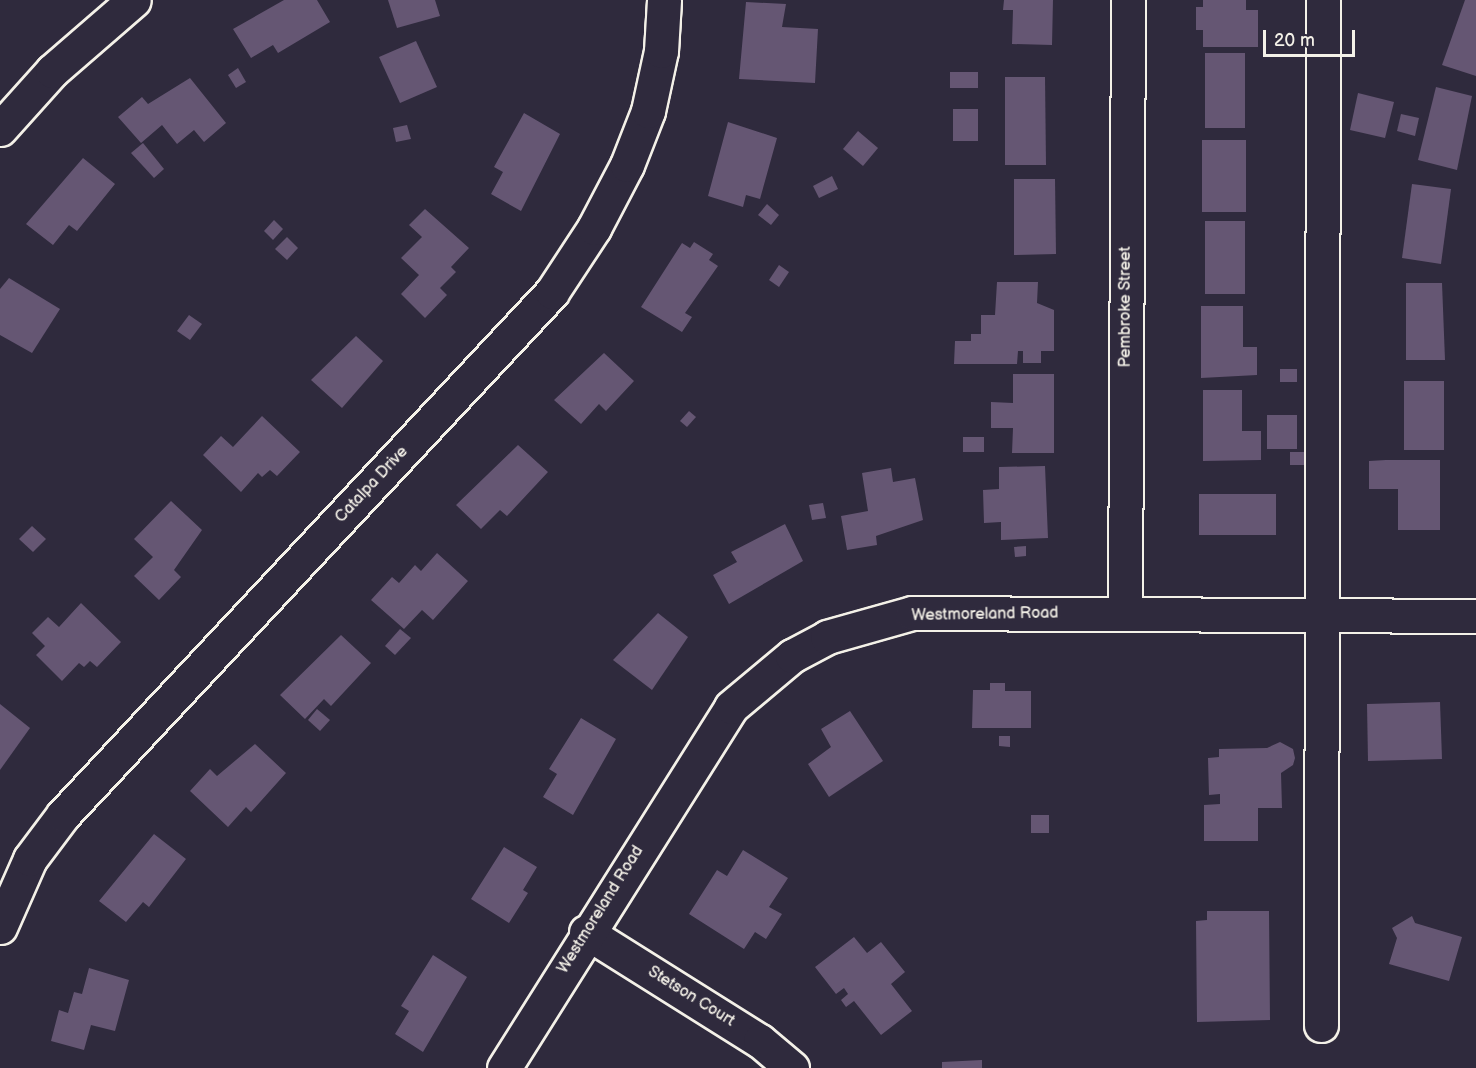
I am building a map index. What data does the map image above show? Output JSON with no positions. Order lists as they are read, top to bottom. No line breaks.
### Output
{"streets":{"street":["Pembroke Street","Catalpa Drive","Westmoreland Road","Stetson Court"]},"crossings":[["Pembroke Street","Westmoreland Road"],["Westmoreland Road","Stetson Court"]],"scale_bar":"20 m"}
